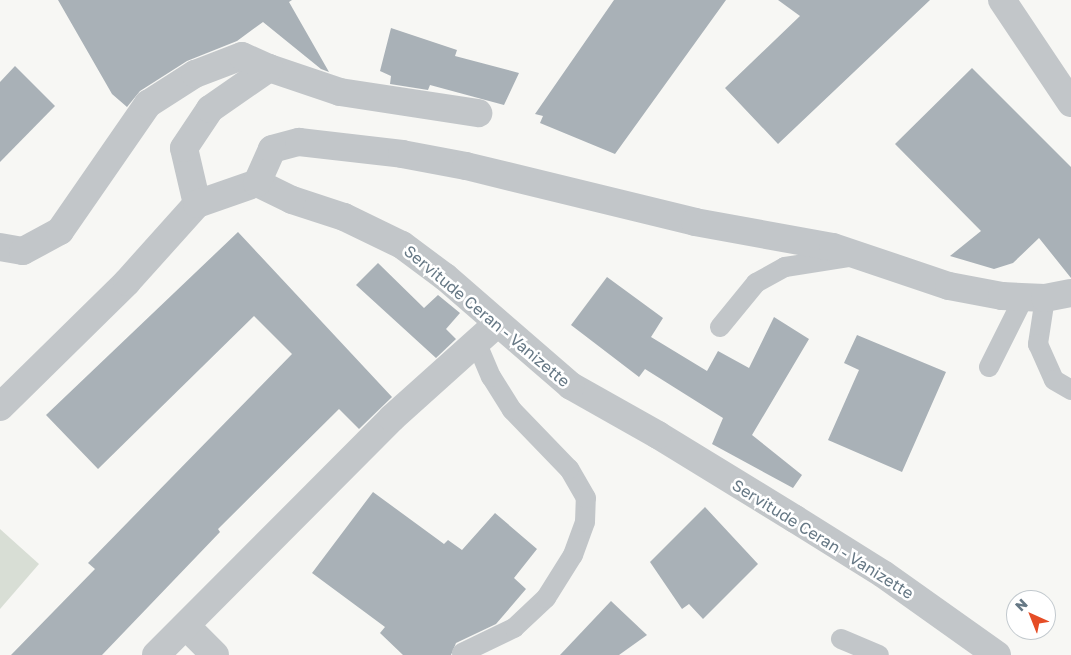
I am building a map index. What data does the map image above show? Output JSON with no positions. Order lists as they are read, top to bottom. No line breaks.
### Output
{"streets":{"street":["Servitude Ceran - Vanizette"]},"north":"top left"}
